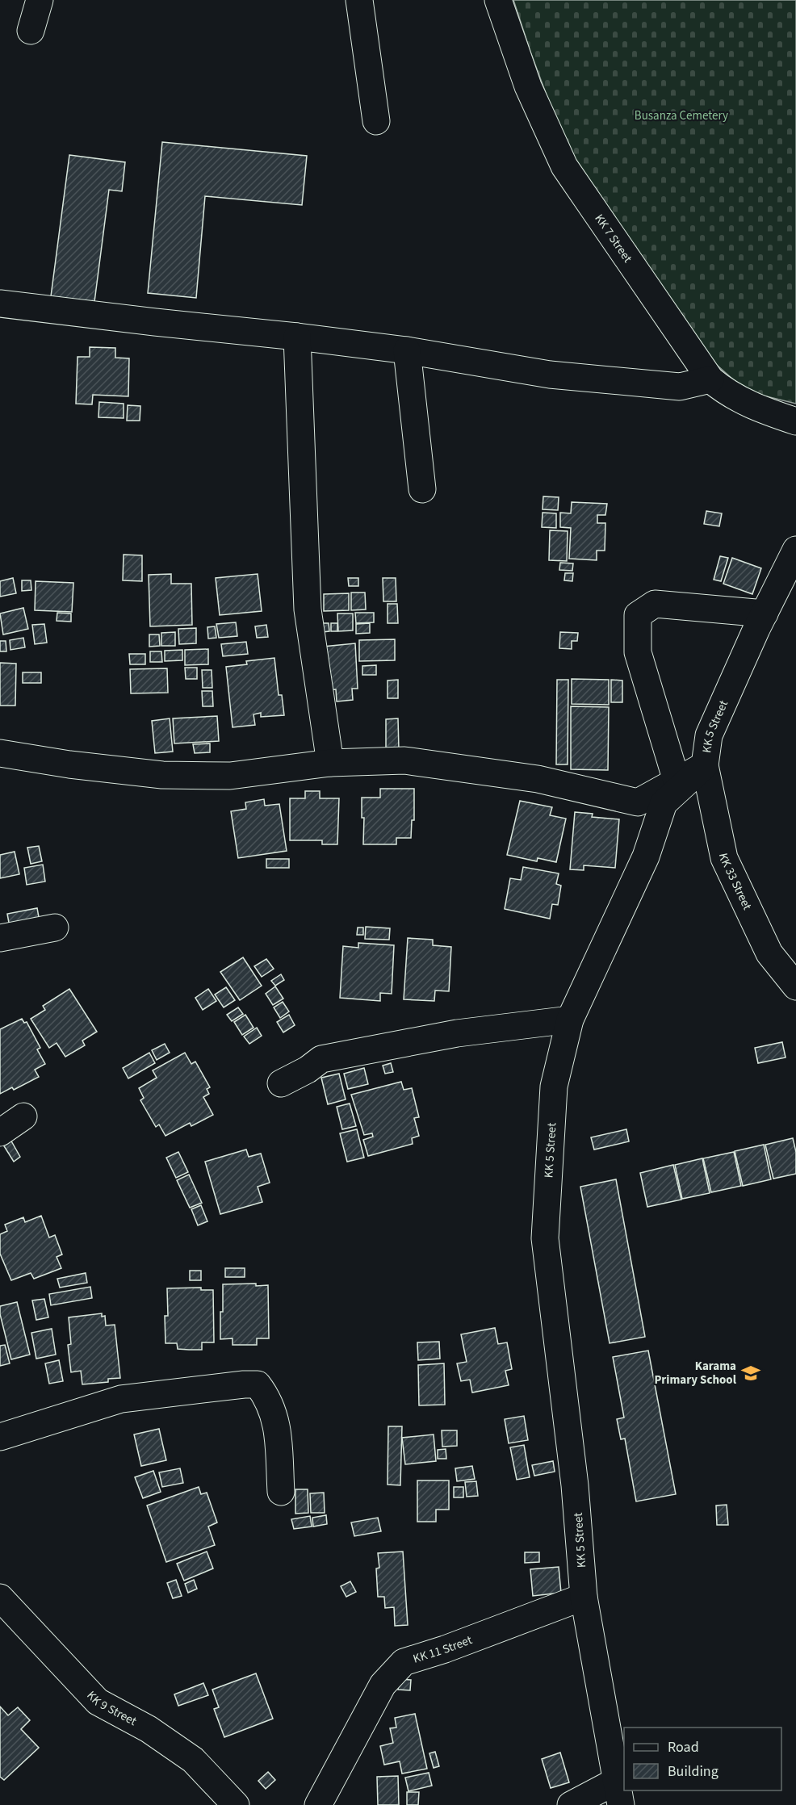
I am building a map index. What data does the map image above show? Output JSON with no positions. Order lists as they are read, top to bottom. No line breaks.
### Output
{"streets":{"street":["KK 7 Street","KK 5 Street","KK 33 Street","KK 11 Street","KK 9 Street"]},"crossings":[["KK 5 Street","KK 33 Street"],["KK 5 Street","KK 11 Street"]],"parks":["Busanza Cemetery"],"places":{"school or university":["Karama Primary School"]},"legend":["Road","Building"]}
